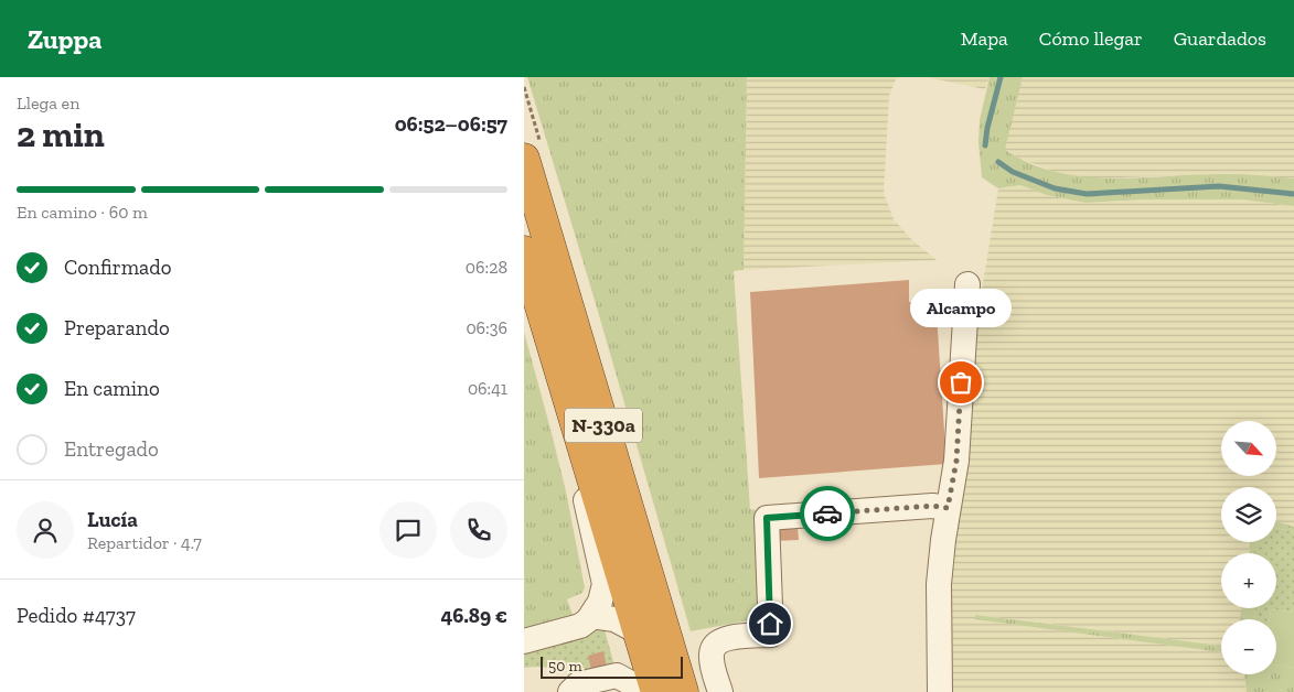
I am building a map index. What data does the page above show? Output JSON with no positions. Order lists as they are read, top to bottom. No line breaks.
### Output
{"streets":{"highway":["N-330a"]},"places":["Alcampo"],"scale_bar":"50 m","north":"bottom right","page":{"header":"Zuppa","nav":["Mapa","Cómo llegar","Guardados"],"heading":["2 min","Llega en","06:52–06:57"],"panel":["Lucía","Repartidor · 4.7","Pedido #4737","46.89 €"],"bar":"En camino · 60 m","list":[["Confirmado","06:28"],["Preparando","06:36"],["En camino","06:41"],"Entregado"],"bubble":"Alcampo","map_buttons":["+","−"],"scale":"50 m"}}
